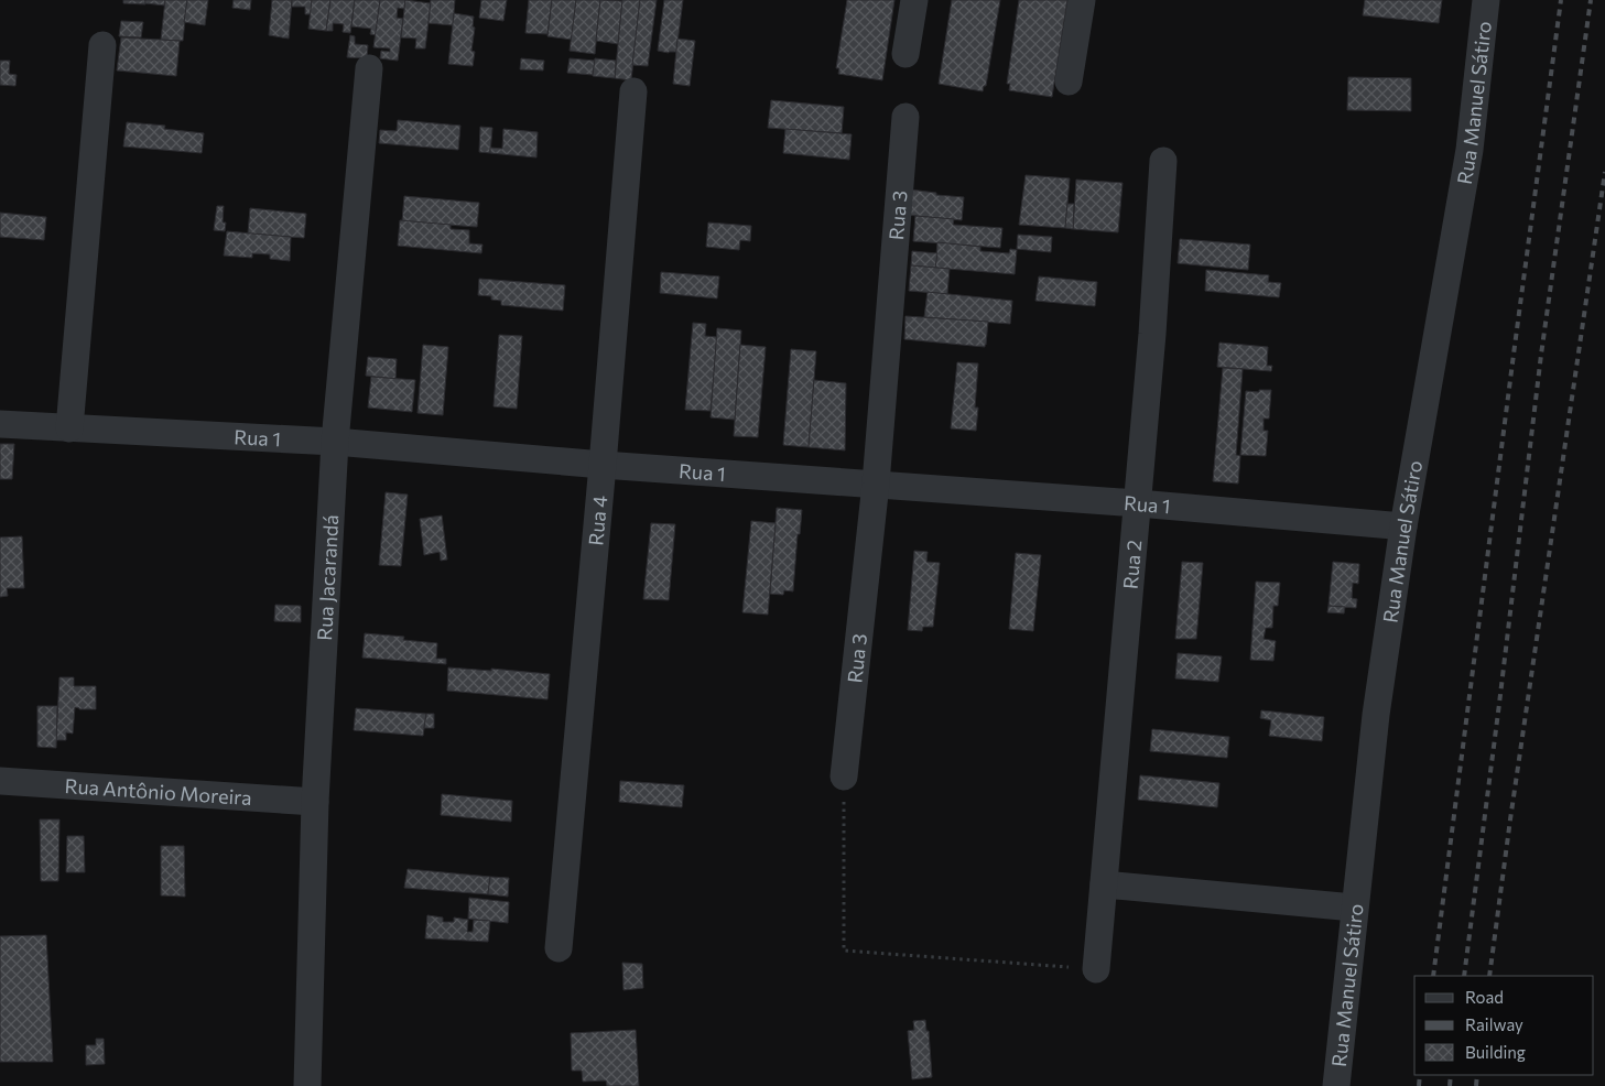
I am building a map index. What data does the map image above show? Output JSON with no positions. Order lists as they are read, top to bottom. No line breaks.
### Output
{"streets":{"street":["Rua Manuel Sátiro","Rua 3","Rua 1","Rua 4","Rua 2","Rua Jacarandá","Rua Antônio Moreira"]},"crossings":[["Rua Manuel Sátiro","Rua 1"],["Rua 3","Rua 1"],["Rua 1","Rua 4"],["Rua 1","Rua 2"],["Rua 1","Rua Jacarandá"],["Rua Jacarandá","Rua Antônio Moreira"]],"legend":["Road","Railway","Building"]}
